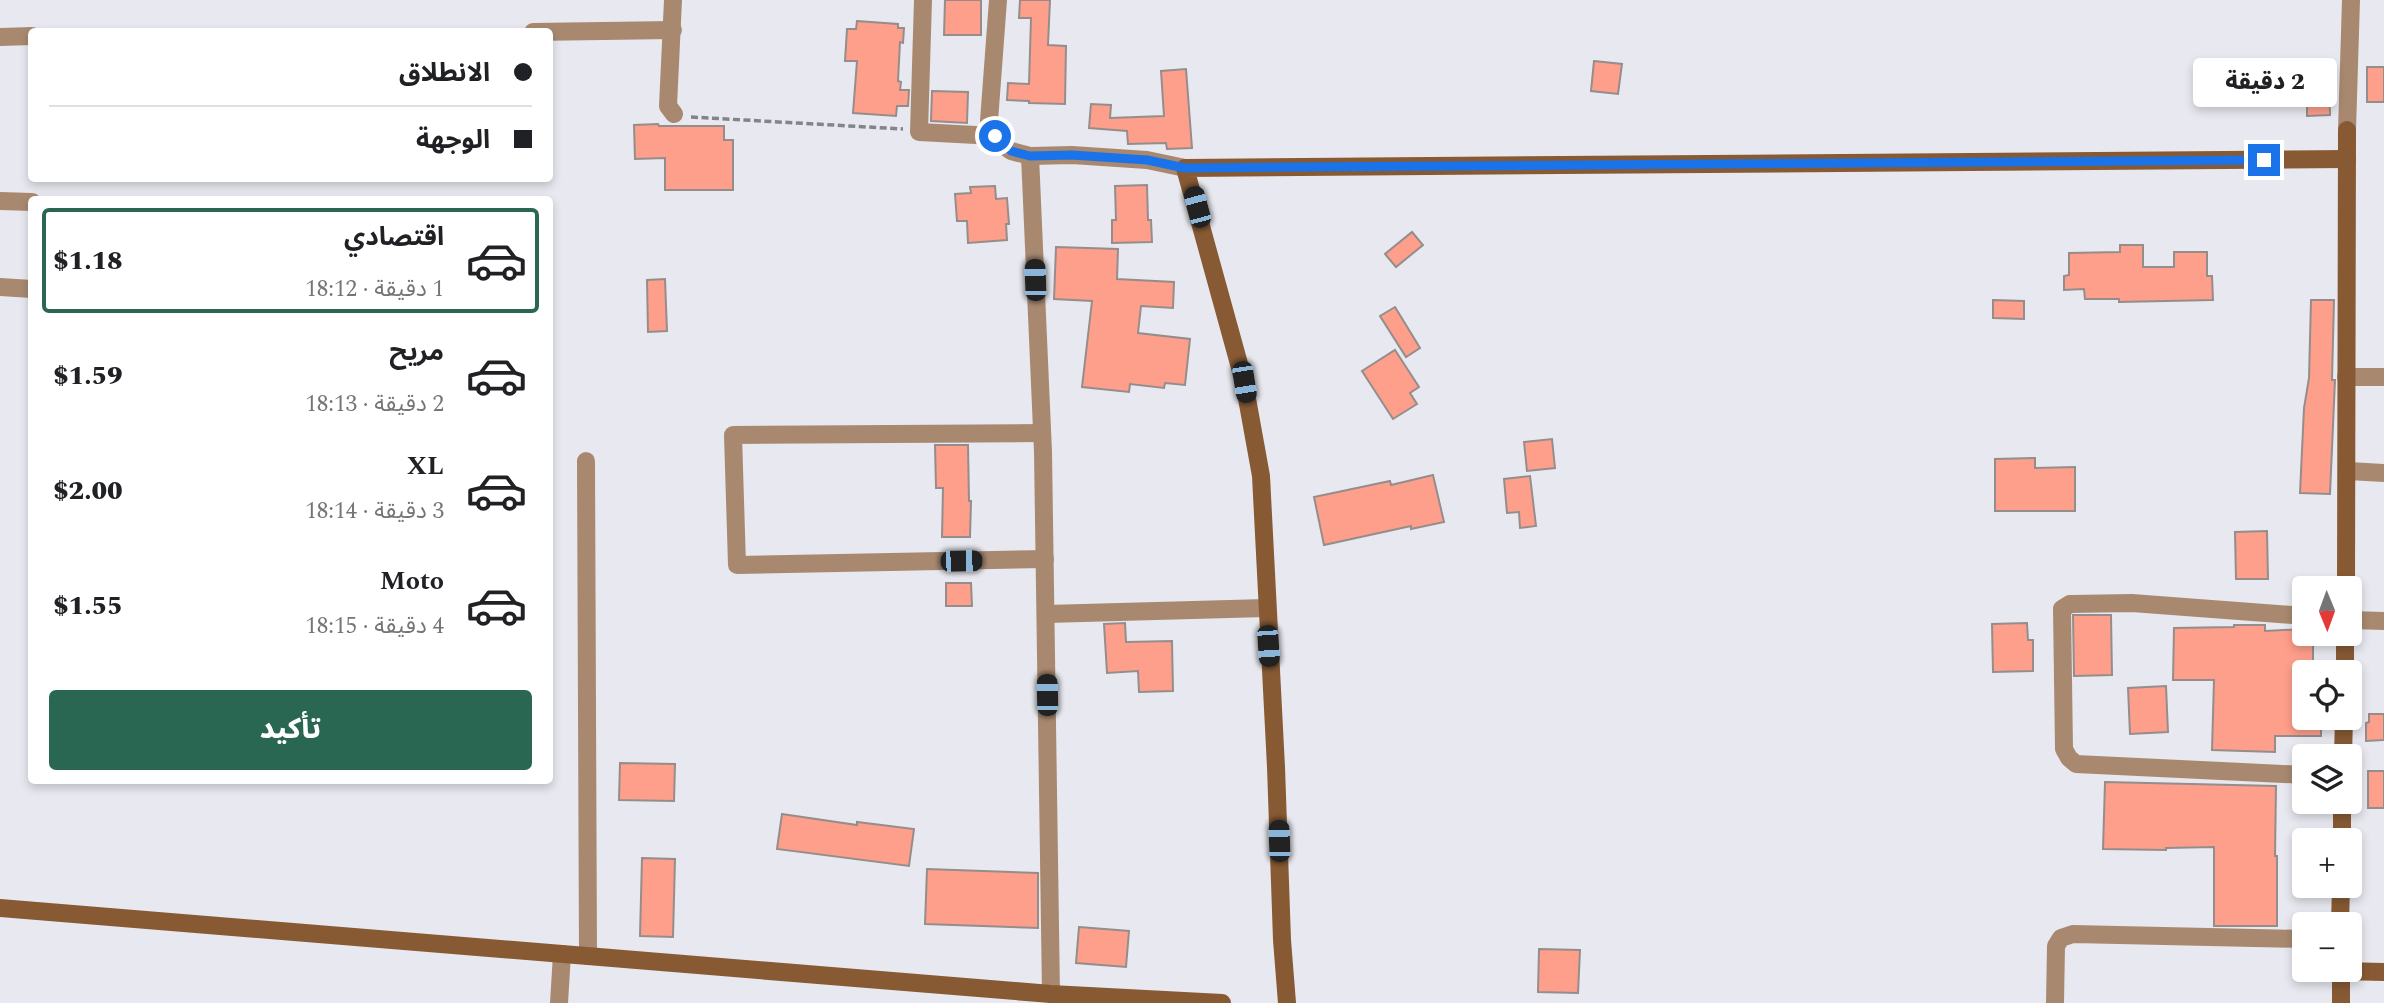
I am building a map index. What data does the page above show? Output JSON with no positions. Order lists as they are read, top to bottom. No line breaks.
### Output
{"north":"bottom","page":{"banner":["الانطلاق","الوجهة"],"bubble":"2 دقيقة","list":[{"name":"اقتصادي","note":"1 دقيقة · 18:12","value":"$1.18"},{"name":"مريح","note":"2 دقيقة · 18:13","value":"$1.59"},{"name":"XL","note":"3 دقيقة · 18:14","value":"$2.00"},{"name":"Moto","note":"4 دقيقة · 18:15","value":"$1.55"}],"map_buttons":["+","−"],"buttons":"تأكيد"}}
